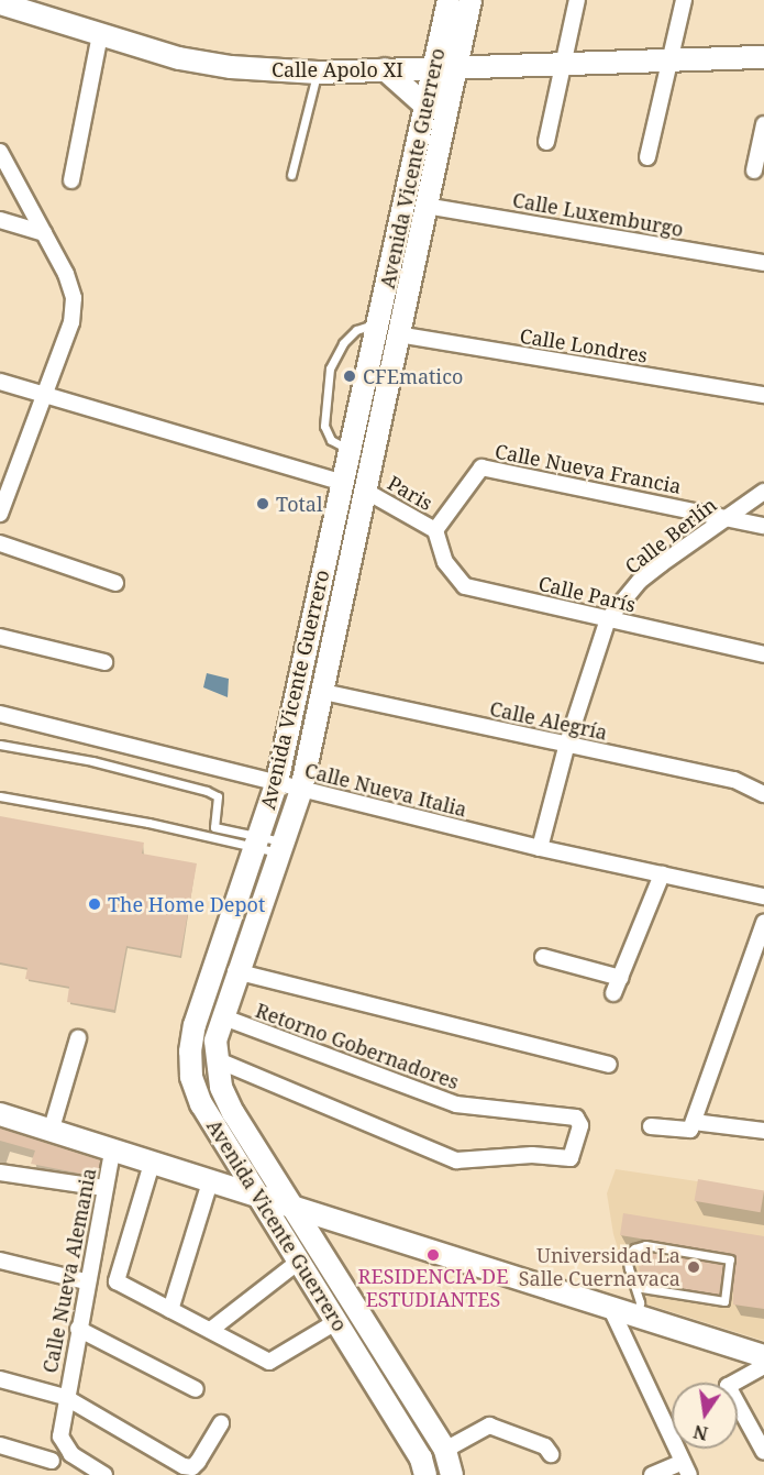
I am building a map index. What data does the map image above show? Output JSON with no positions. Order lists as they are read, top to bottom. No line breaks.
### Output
{"streets":{"main road":["Calle Apolo XI","Avenida Vicente Guerrero"],"street":["Calle Luxemburgo","Calle Londres","Calle Nueva Francia","Paris","Calle Berlín","Calle París","Calle Alegría","Calle Nueva Italia","Retorno Gobernadores","Calle Nueva Alemania"]},"crossings":[["Calle Apolo XI","Avenida Vicente Guerrero"],["Avenida Vicente Guerrero","Calle Luxemburgo"],["Avenida Vicente Guerrero","Calle Londres"],["Avenida Vicente Guerrero","Paris"],["Avenida Vicente Guerrero","Calle Alegría"],["Avenida Vicente Guerrero","Calle Nueva Italia"],["Avenida Vicente Guerrero","Retorno Gobernadores"],["Calle Nueva Francia","Paris"],["Calle Nueva Francia","Calle Berlín"],["Calle Nueva Francia","Calle París"],["Paris","Calle París"],["Calle Berlín","Calle París"],["Calle Berlín","Calle Alegría"],["Calle Berlín","Calle Nueva Italia"]],"places":["CFEmatico","Total","The Home Depot","RESIDENCIA DE ESTUDIANTES","Universidad La Salle Cuernavaca"],"north":"bottom"}
